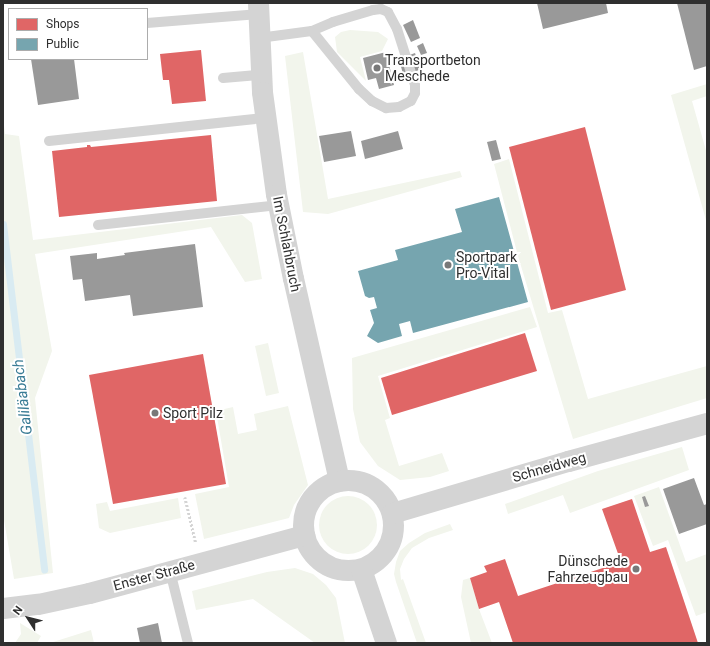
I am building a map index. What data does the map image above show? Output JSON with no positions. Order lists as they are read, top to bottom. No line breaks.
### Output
{"streets":{"street":["Im Schlahbruch","Schneidweg","Enster Straße"]},"crossings":[["Im Schlahbruch","Schneidweg"],["Im Schlahbruch","Enster Straße"],["Schneidweg","Enster Straße"]],"water":["Galiläabach"],"places":["Transportbeton Meschede","Sportpark Pro-Vital","Sport Pilz","Dünschede Fahrzeugbau"],"legend":["Shops","Public"],"north":"top left"}
